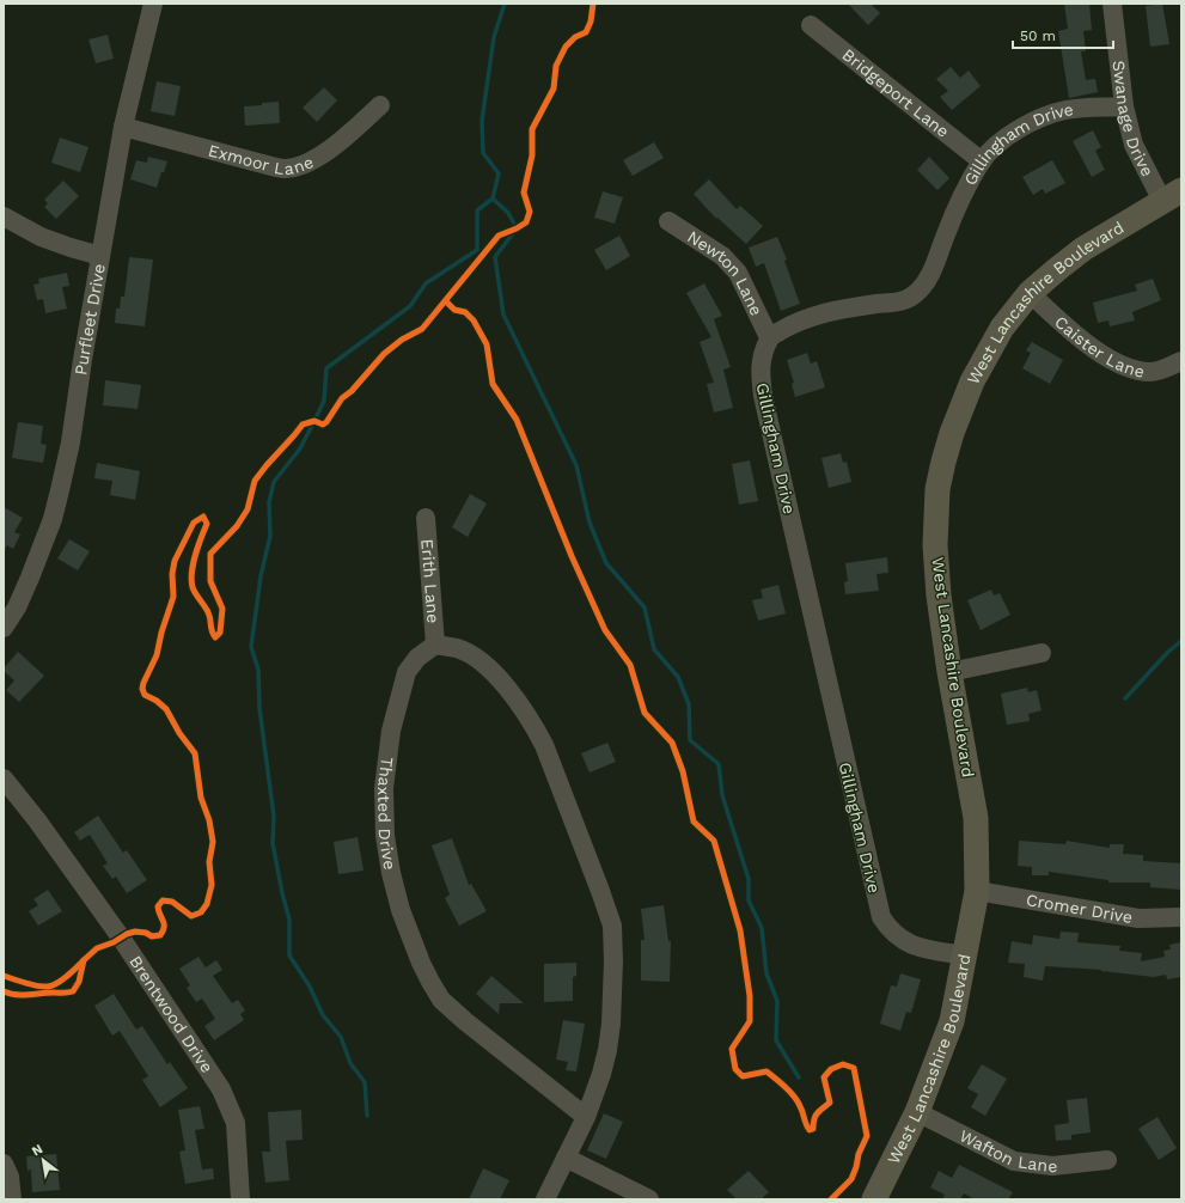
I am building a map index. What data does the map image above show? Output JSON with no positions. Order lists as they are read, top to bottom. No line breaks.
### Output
{"streets":{"main road":["West Lancashire Boulevard"],"street":["Bridgeport Lane","Swanage Drive","Gillingham Drive","Exmoor Lane","Newton Lane","Purfleet Drive","Caister Lane","Erith Lane","Thaxted Drive","Cromer Drive","Brentwood Drive","Wafton Lane"]},"crossings":[["Bridgeport Lane","Gillingham Drive"],["Swanage Drive","Gillingham Drive"],["Swanage Drive","West Lancashire Boulevard"],["Gillingham Drive","Newton Lane"],["Gillingham Drive","West Lancashire Boulevard"],["Exmoor Lane","Purfleet Drive"],["West Lancashire Boulevard","Caister Lane"],["West Lancashire Boulevard","Cromer Drive"],["West Lancashire Boulevard","Wafton Lane"],["Erith Lane","Thaxted Drive"]],"scale_bar":"50 m","north":"top left"}
